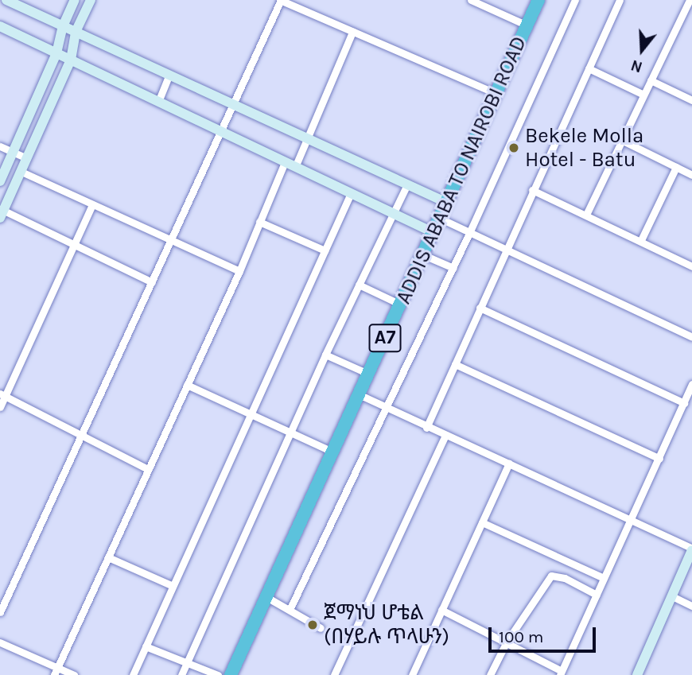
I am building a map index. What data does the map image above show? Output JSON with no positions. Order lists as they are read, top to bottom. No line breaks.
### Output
{"streets":{"highway":["ADDIS ABABA TO NAIROBI ROAD","A7"]},"places":["Bekele Molla Hotel - Batu","ጀማነህ ሆቴል (በሃይሉ ጥላሁን)"],"scale_bar":"100 m","north":"bottom"}
